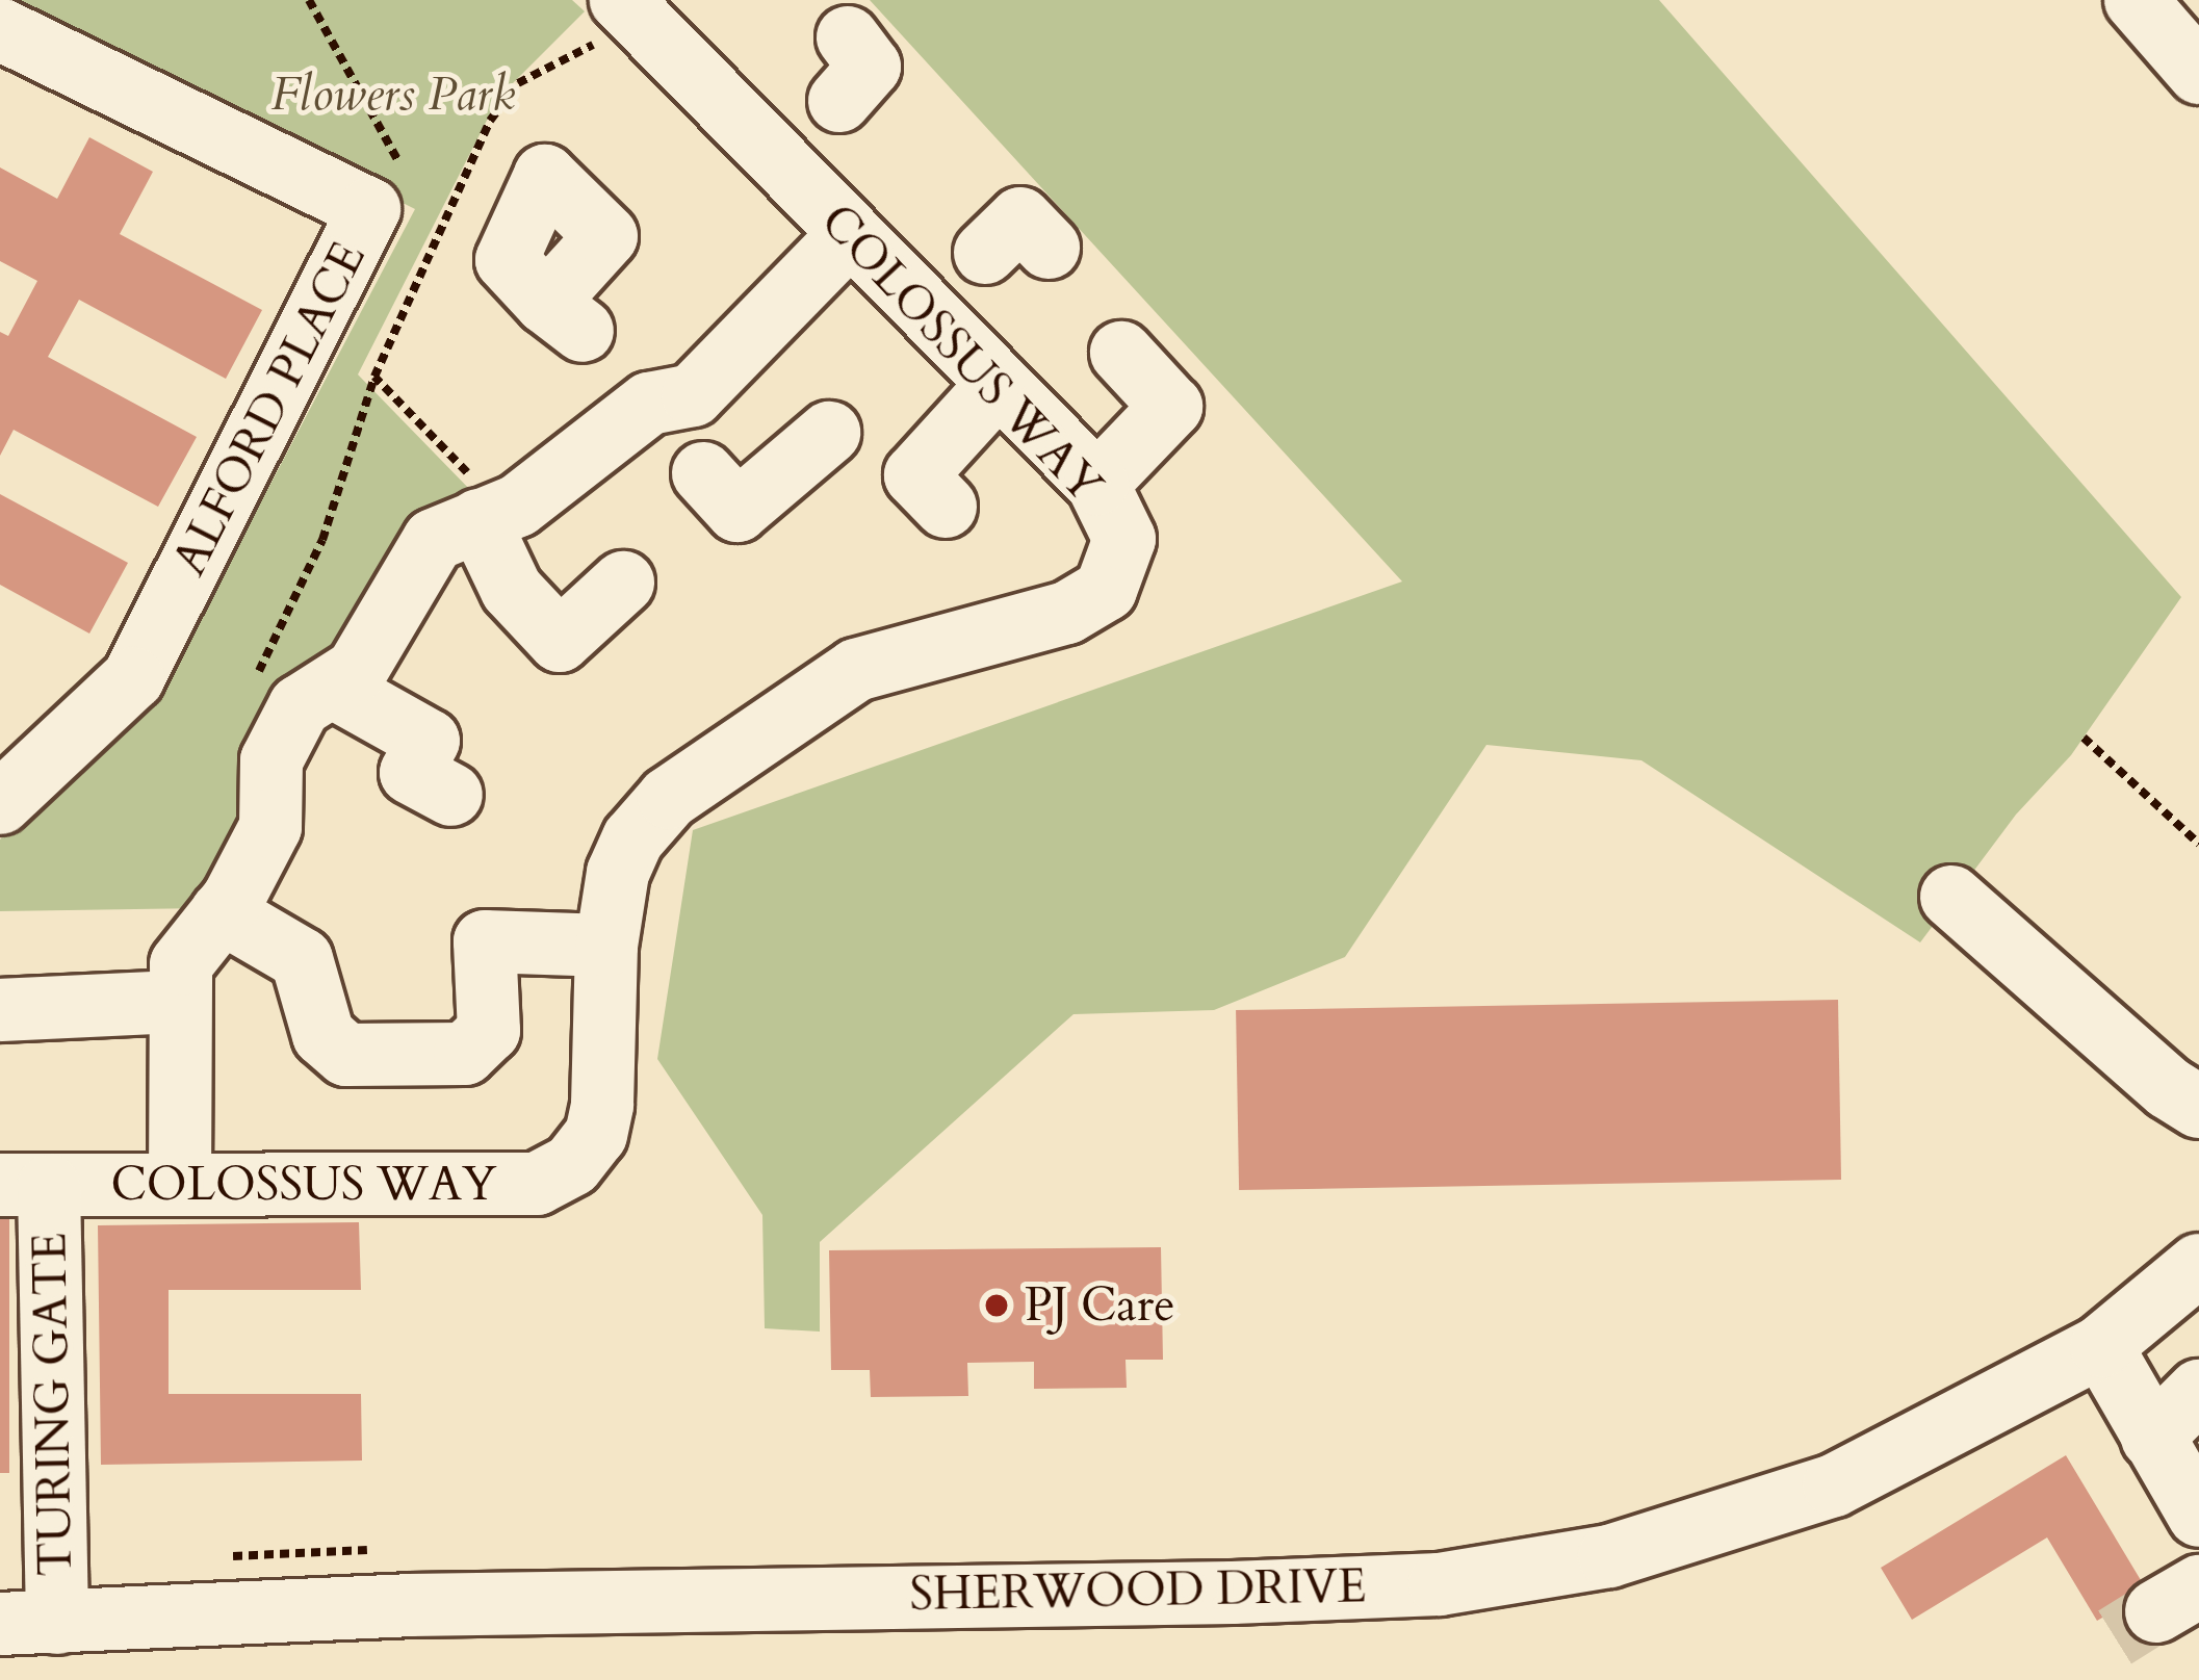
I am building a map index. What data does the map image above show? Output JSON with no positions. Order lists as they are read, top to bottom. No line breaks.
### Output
{"streets":{"street":["COLOSSUS WAY","ALFORD PLACE","TURING GATE","SHERWOOD DRIVE"]},"crossings":[["COLOSSUS WAY","TURING GATE"],["TURING GATE","SHERWOOD DRIVE"]],"parks":["Flowers Park"],"places":["PJ Care"]}
